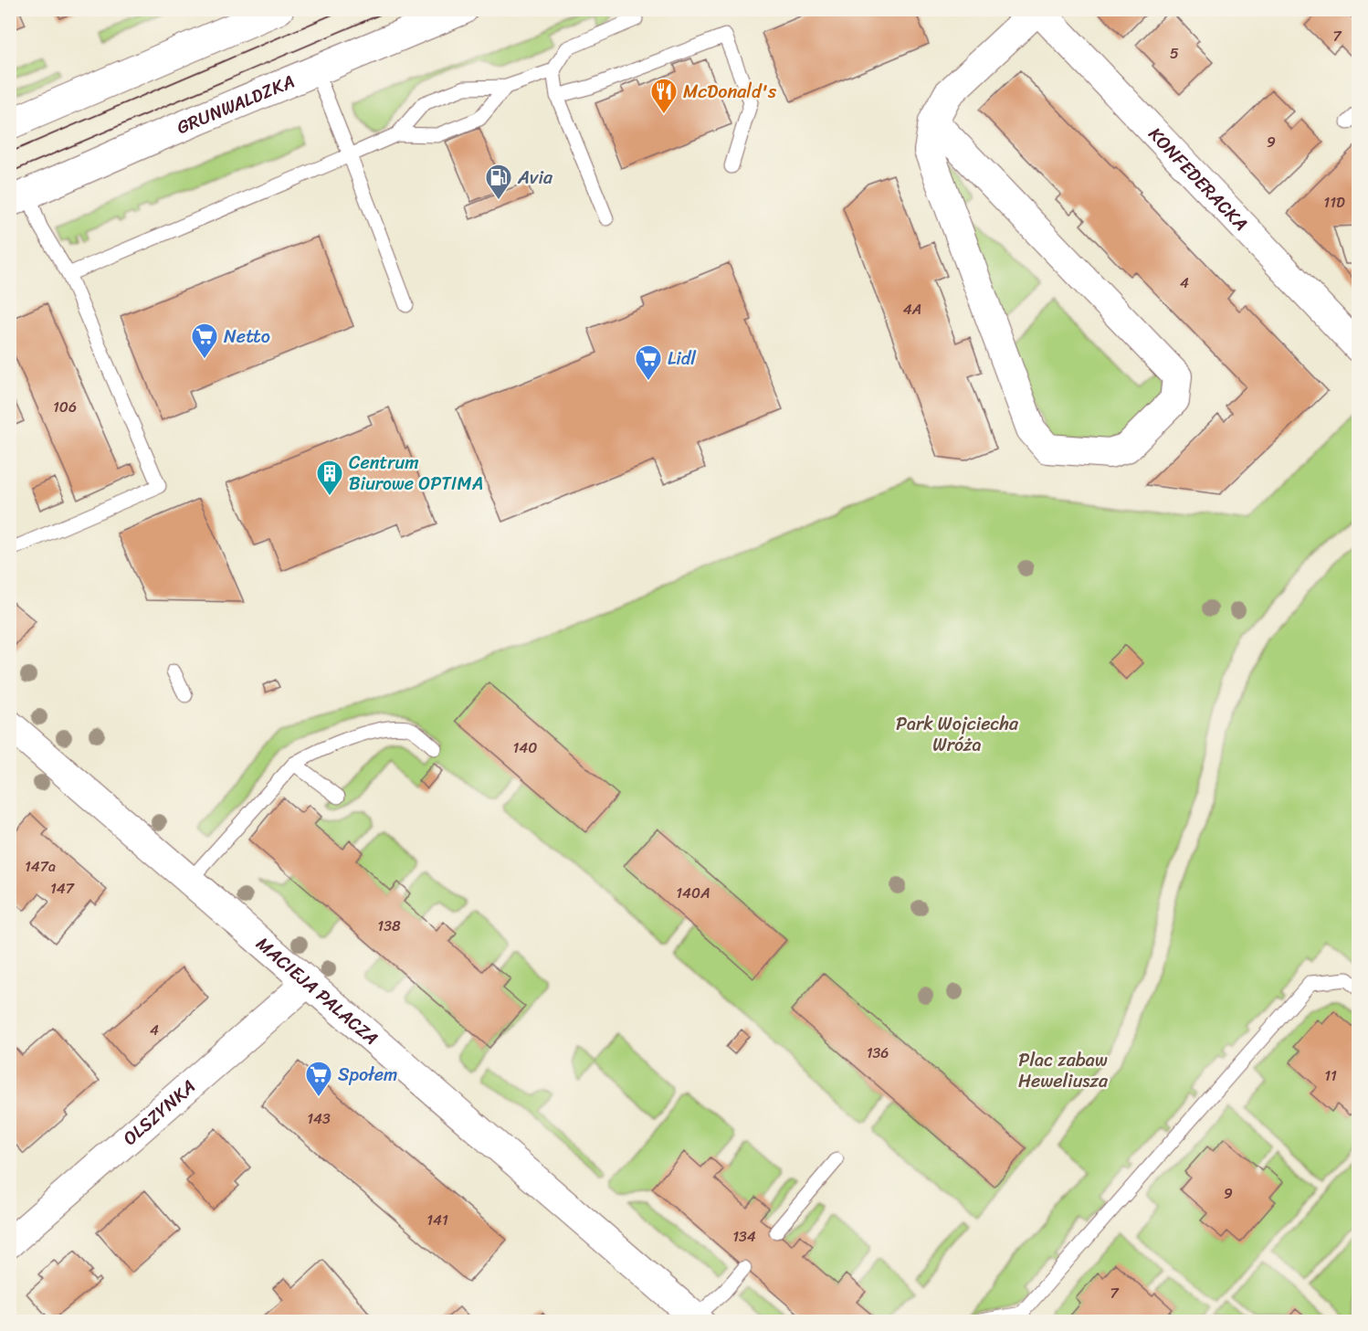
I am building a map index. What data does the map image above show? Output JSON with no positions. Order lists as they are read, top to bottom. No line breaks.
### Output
{"streets":{"street":["GRUNWALDZKA","KONFEDERACKA","MACIEJA PALACZA","OLSZYNKA"]},"crossings":[["MACIEJA PALACZA","OLSZYNKA"]],"parks":["Park Wojciecha Wróża","Plac zabaw Heweliusza"],"places":{"restaurant":["McDonald's"],"fuel station":["Avia"],"supermarket":["Netto","Lidl","Społem"],"building":["Centrum Biurowe OPTIMA"]},"house_numbers":["7","5","9","11D","4","4A","106","140","147a","147","140A","138","4","136","11","143","9","141","134","7"]}
